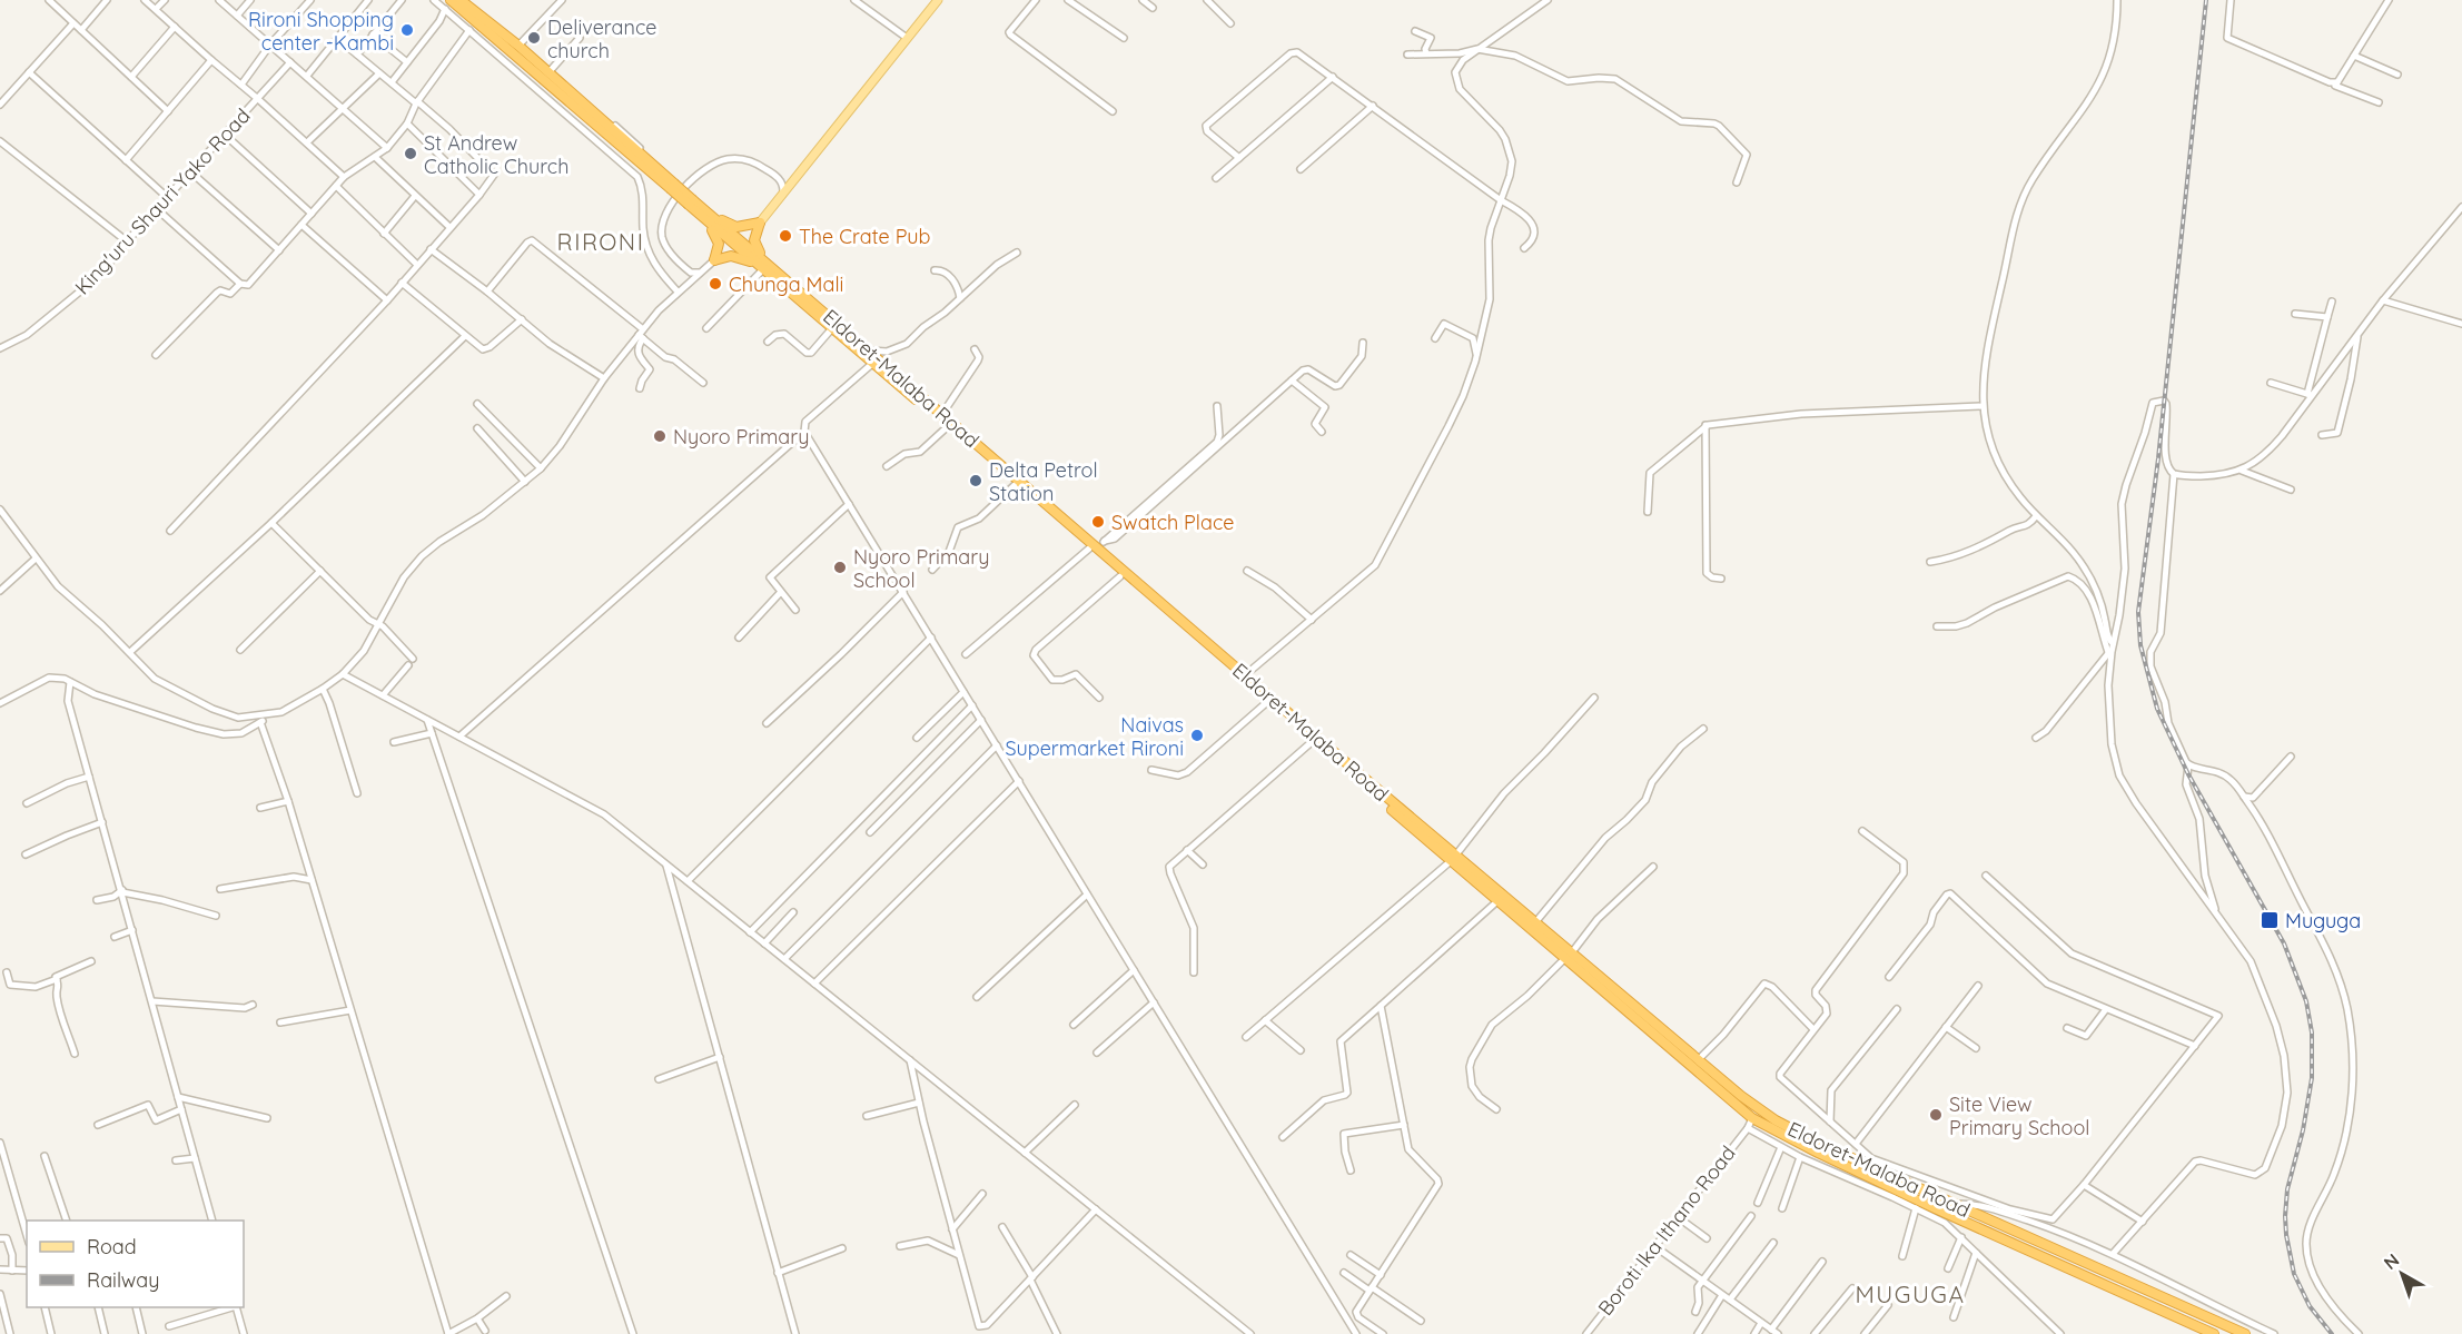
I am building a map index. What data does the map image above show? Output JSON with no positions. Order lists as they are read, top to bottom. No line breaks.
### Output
{"streets":{"highway":["Eldoret-Malaba Road"],"street":["King'uru Shauri Yako Road","Boroti Ika Ithano Road"]},"crossings":[["Eldoret-Malaba Road","Boroti Ika Ithano Road"]],"districts":["RIRONI","MUGUGA"],"places":{"other":["Rironi Shopping center -Kambi","Deliverance church","St Andrew Catholic Church","The Crate Pub","Chunga Mali","Nyoro Primary","Delta Petrol Station","Swatch Place","Nyoro Primary School","Naivas Supermarket Rironi","Site View Primary School"],"transit":["Muguga"]},"legend":["Road","Railway"],"north":"top left"}
